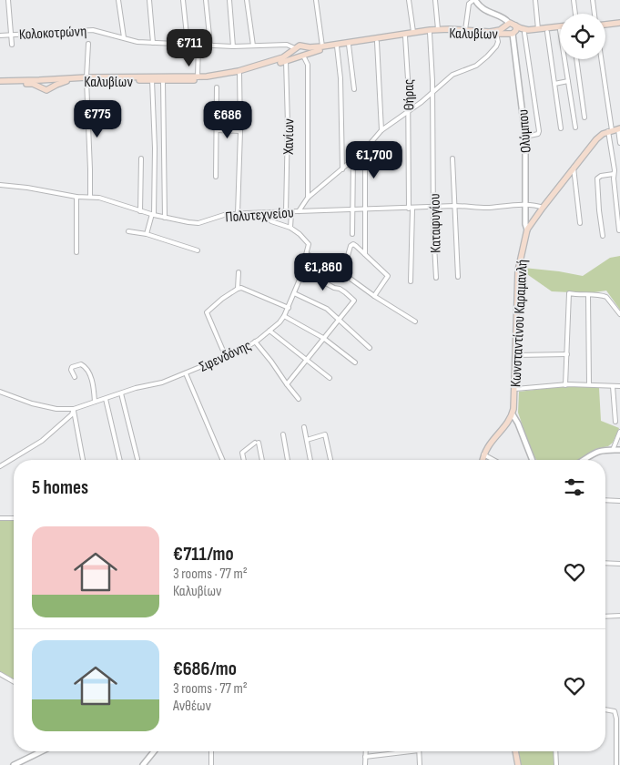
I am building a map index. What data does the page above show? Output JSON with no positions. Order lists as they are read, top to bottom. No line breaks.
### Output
{"streets":{"main road":["Καλυβίων","Κωνσταντίνου Καραμανλή"],"street":["Κολοκοτρώνη","Θήρας","Ολύμπου","Χανίων","Πολυτεχνείου","Καταφυγίου","Σφενδόνης"]},"crossings":[["Κολοκοτρώνη","Καλυβίων"],["Καλυβίων","Θήρας"],["Καλυβίων","Ολύμπου"],["Καλυβίων","Χανίων"],["Καλυβίων","Καταφυγίου"],["Θήρας","Πολυτεχνείου"],["Ολύμπου","Πολυτεχνείου"],["Ολύμπου","Κωνσταντίνου Καραμανλή"],["Χανίων","Πολυτεχνείου"],["Πολυτεχνείου","Καταφυγίου"],["Πολυτεχνείου","Κωνσταντίνου Καραμανλή"]],"page":{"price":["€711","€775","€686","€1,700","€1,860"],"heading":"5 homes","list":[{"name":"€711/mo","note":"3 rooms · 77 m² · Καλυβίων"},{"name":"€686/mo","note":"3 rooms · 77 m² · Ανθέων"}]}}
